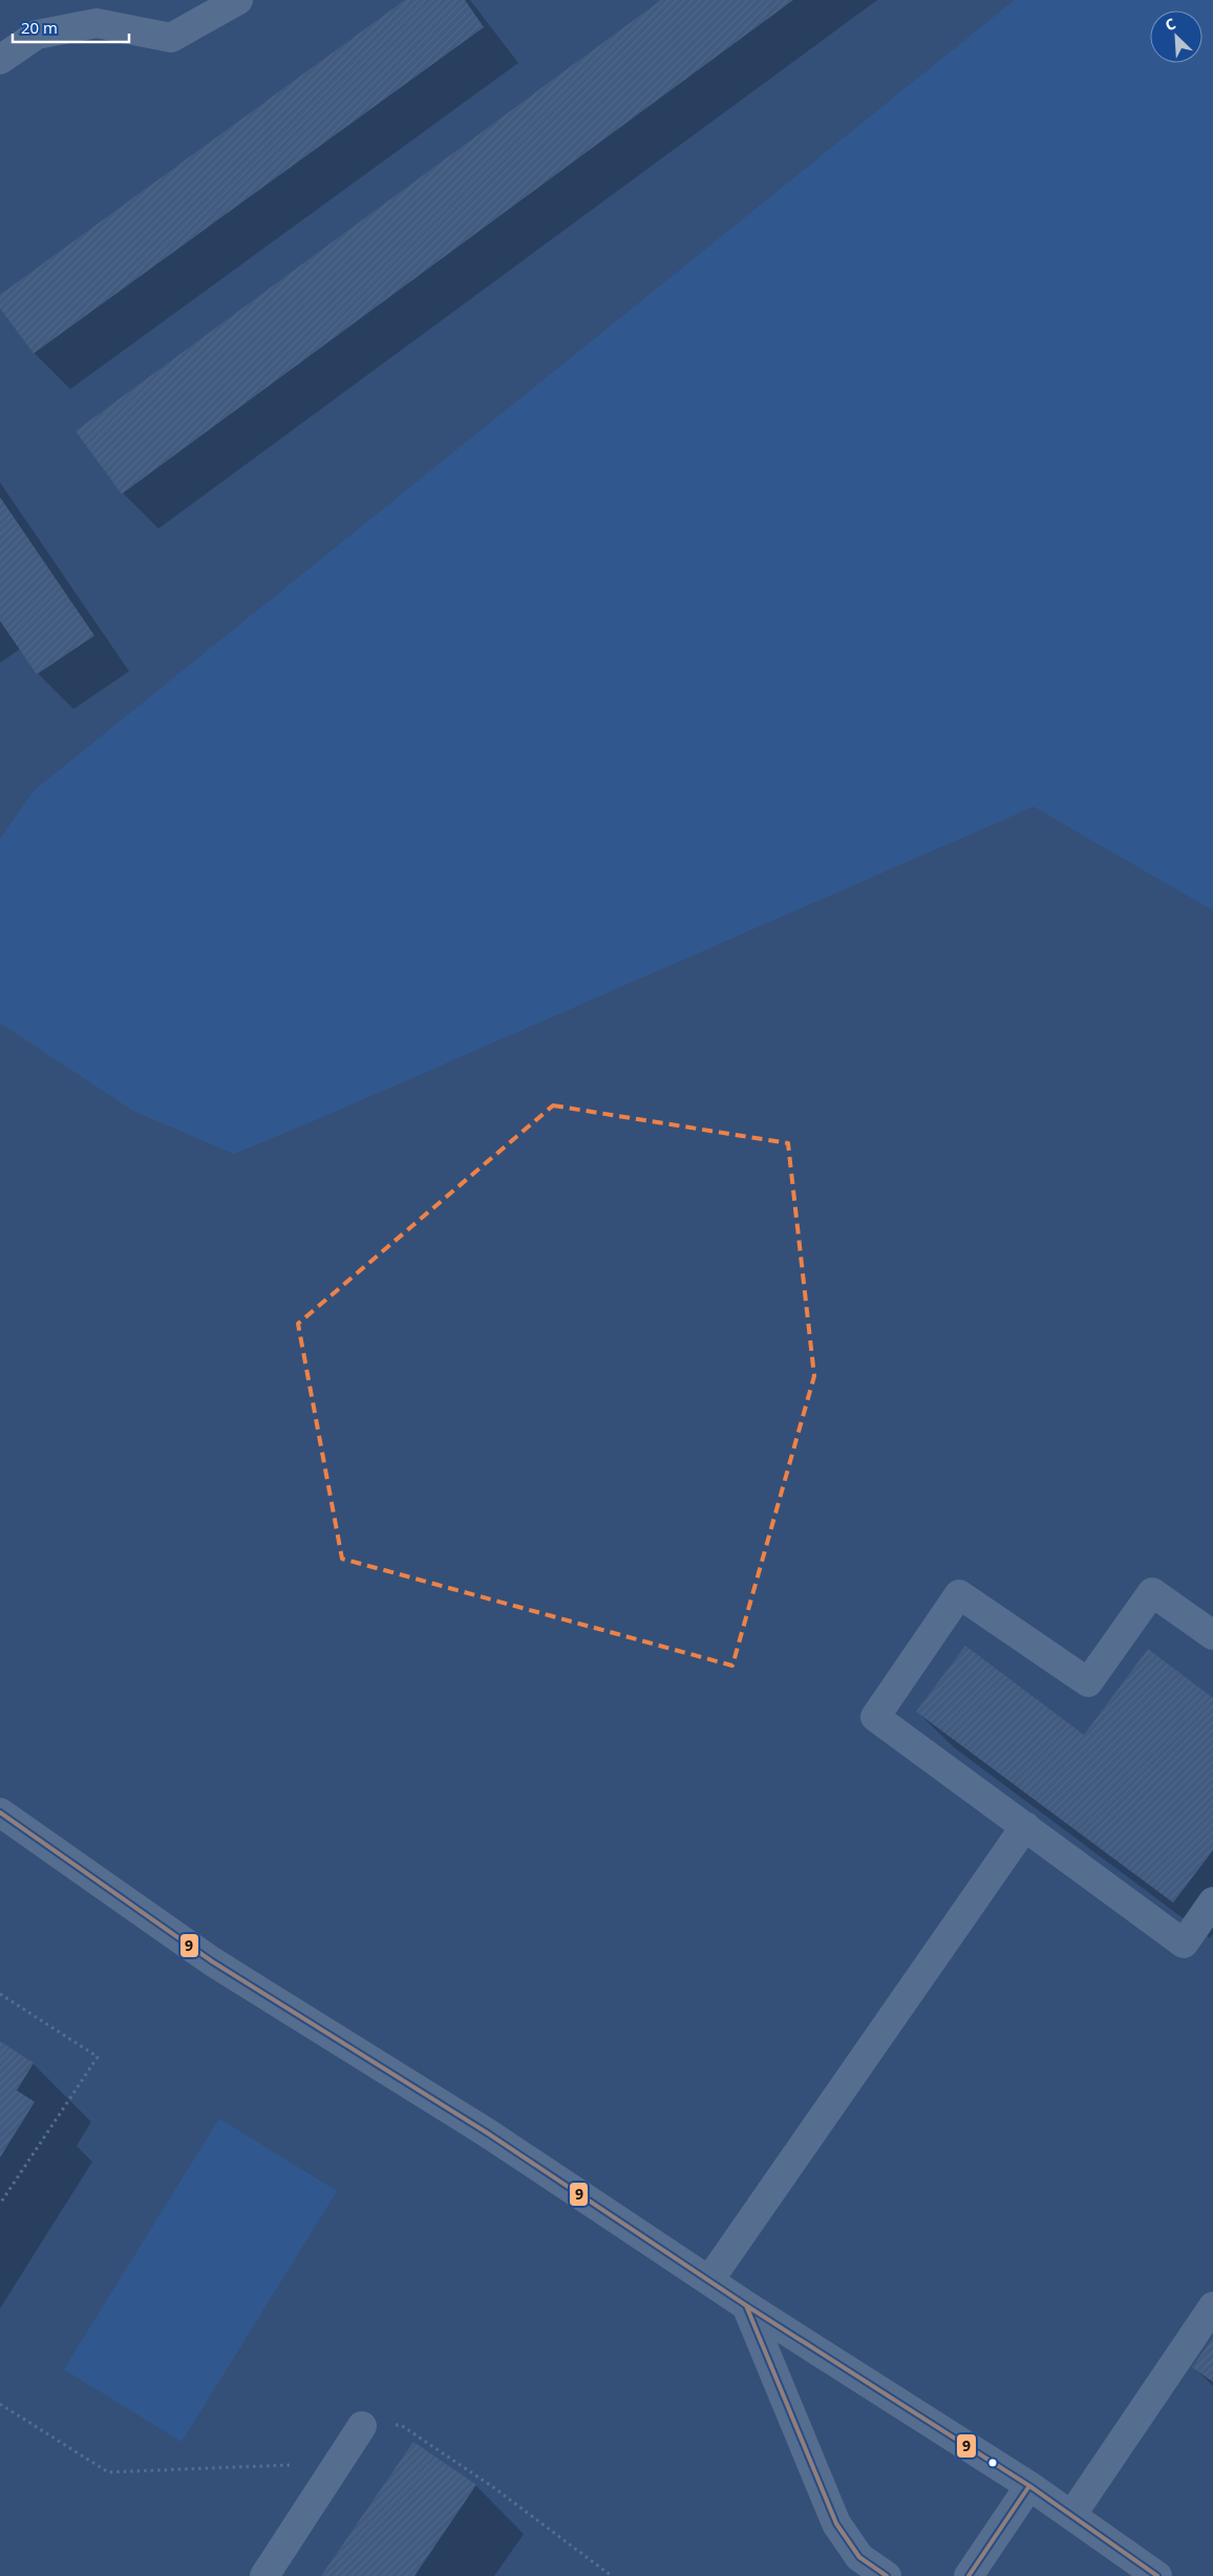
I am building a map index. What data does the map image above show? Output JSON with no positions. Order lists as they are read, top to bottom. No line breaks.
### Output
{"lines":["transit line 9"],"scale_bar":"20 m","north":"top left"}
